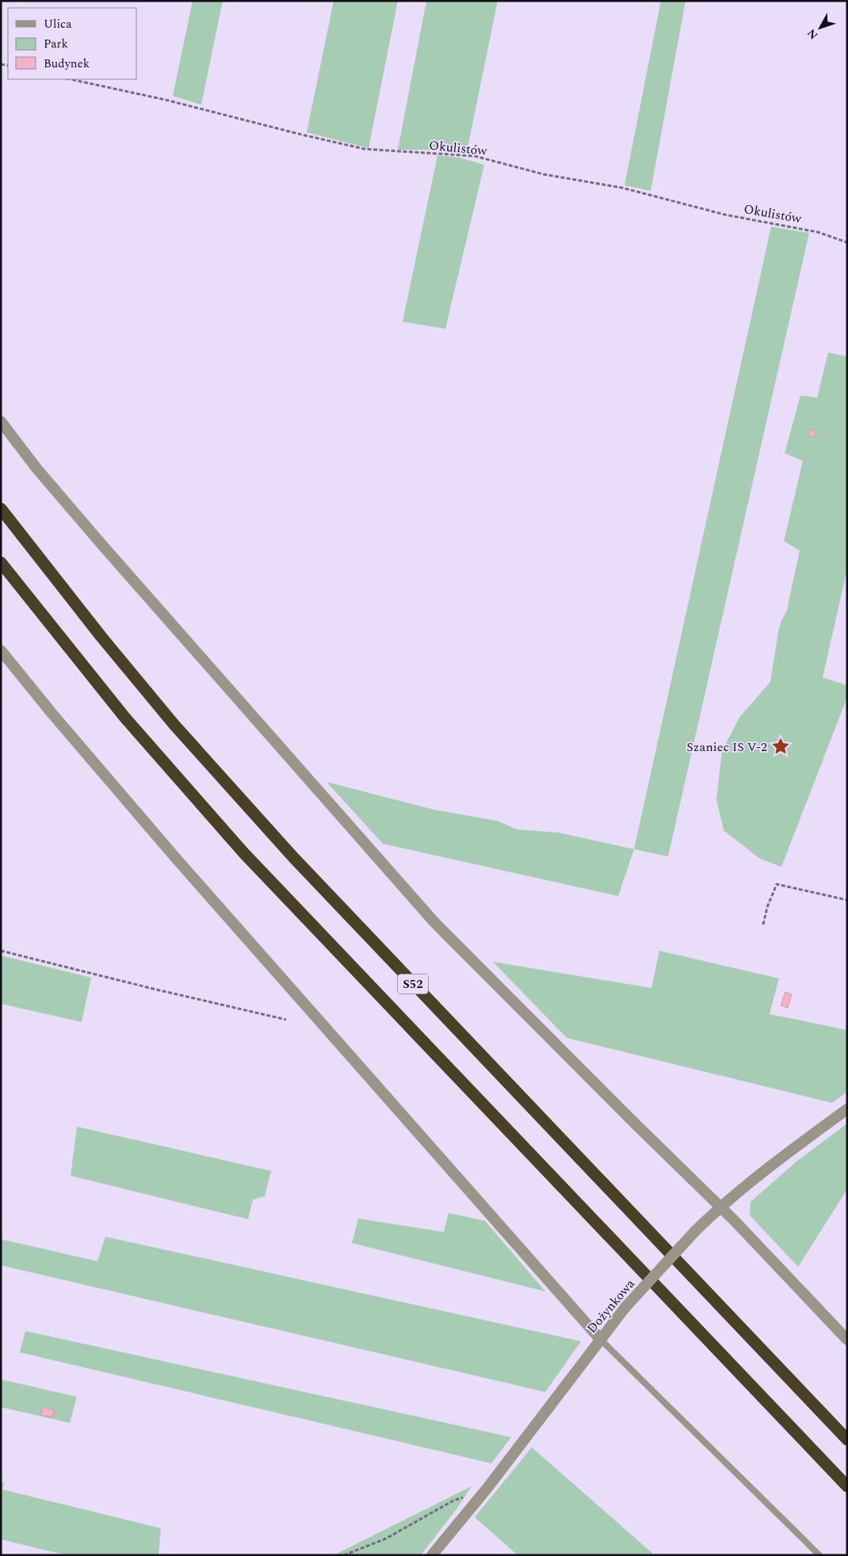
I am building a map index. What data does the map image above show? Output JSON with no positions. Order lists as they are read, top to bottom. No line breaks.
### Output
{"streets":{"highway":["S52"],"street":["Dożynkowa"],"path":["Okulistów"]},"places":{"place":["Szaniec IS V-2"]},"legend":["Ulica","Park","Budynek"],"north":"bottom left"}
